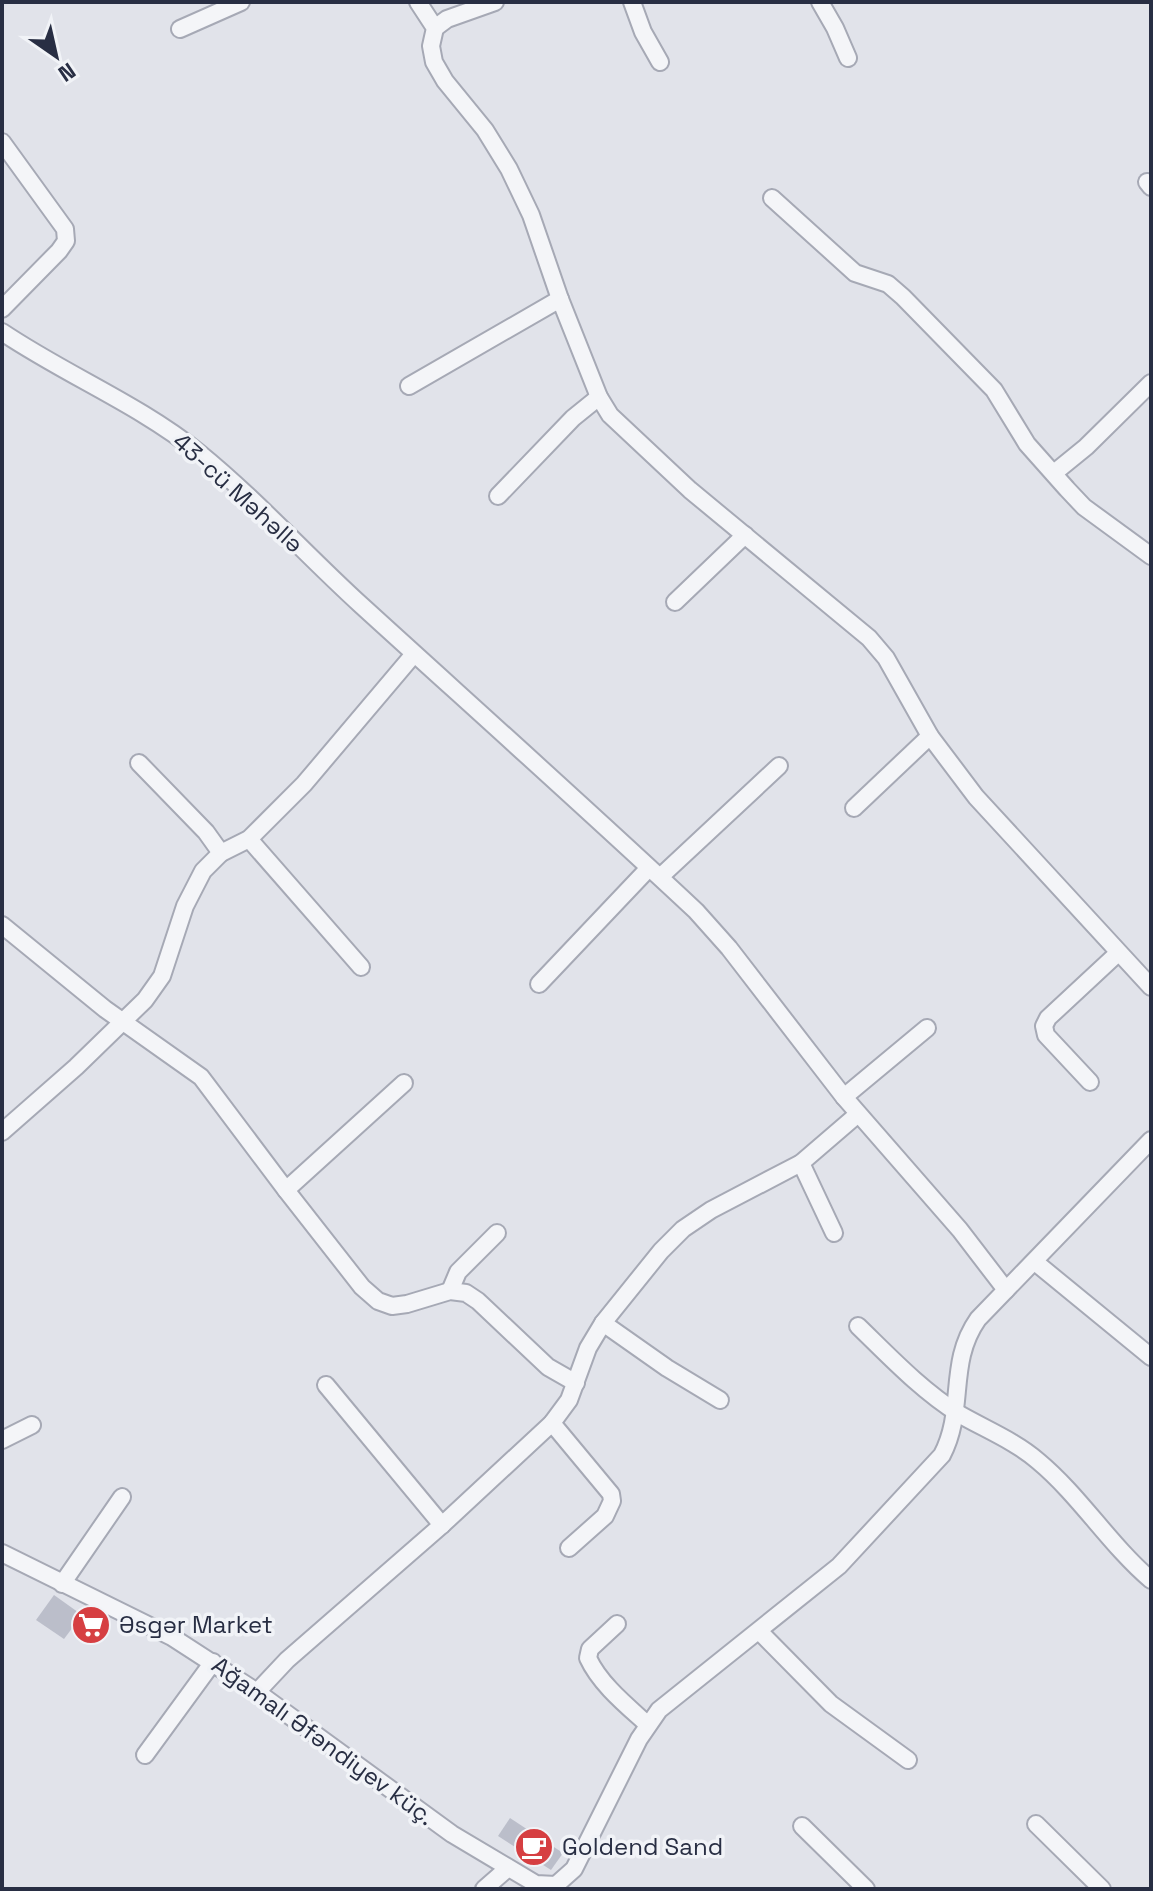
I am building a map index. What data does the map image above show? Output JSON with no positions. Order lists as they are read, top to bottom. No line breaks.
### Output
{"streets":{"street":["43-cü Məhəllə","Ağamalı Əfəndiyev küç."]},"places":{"supermarket":["Əsgər Market"],"cafe":["Goldend Sand"]},"north":"bottom right"}
